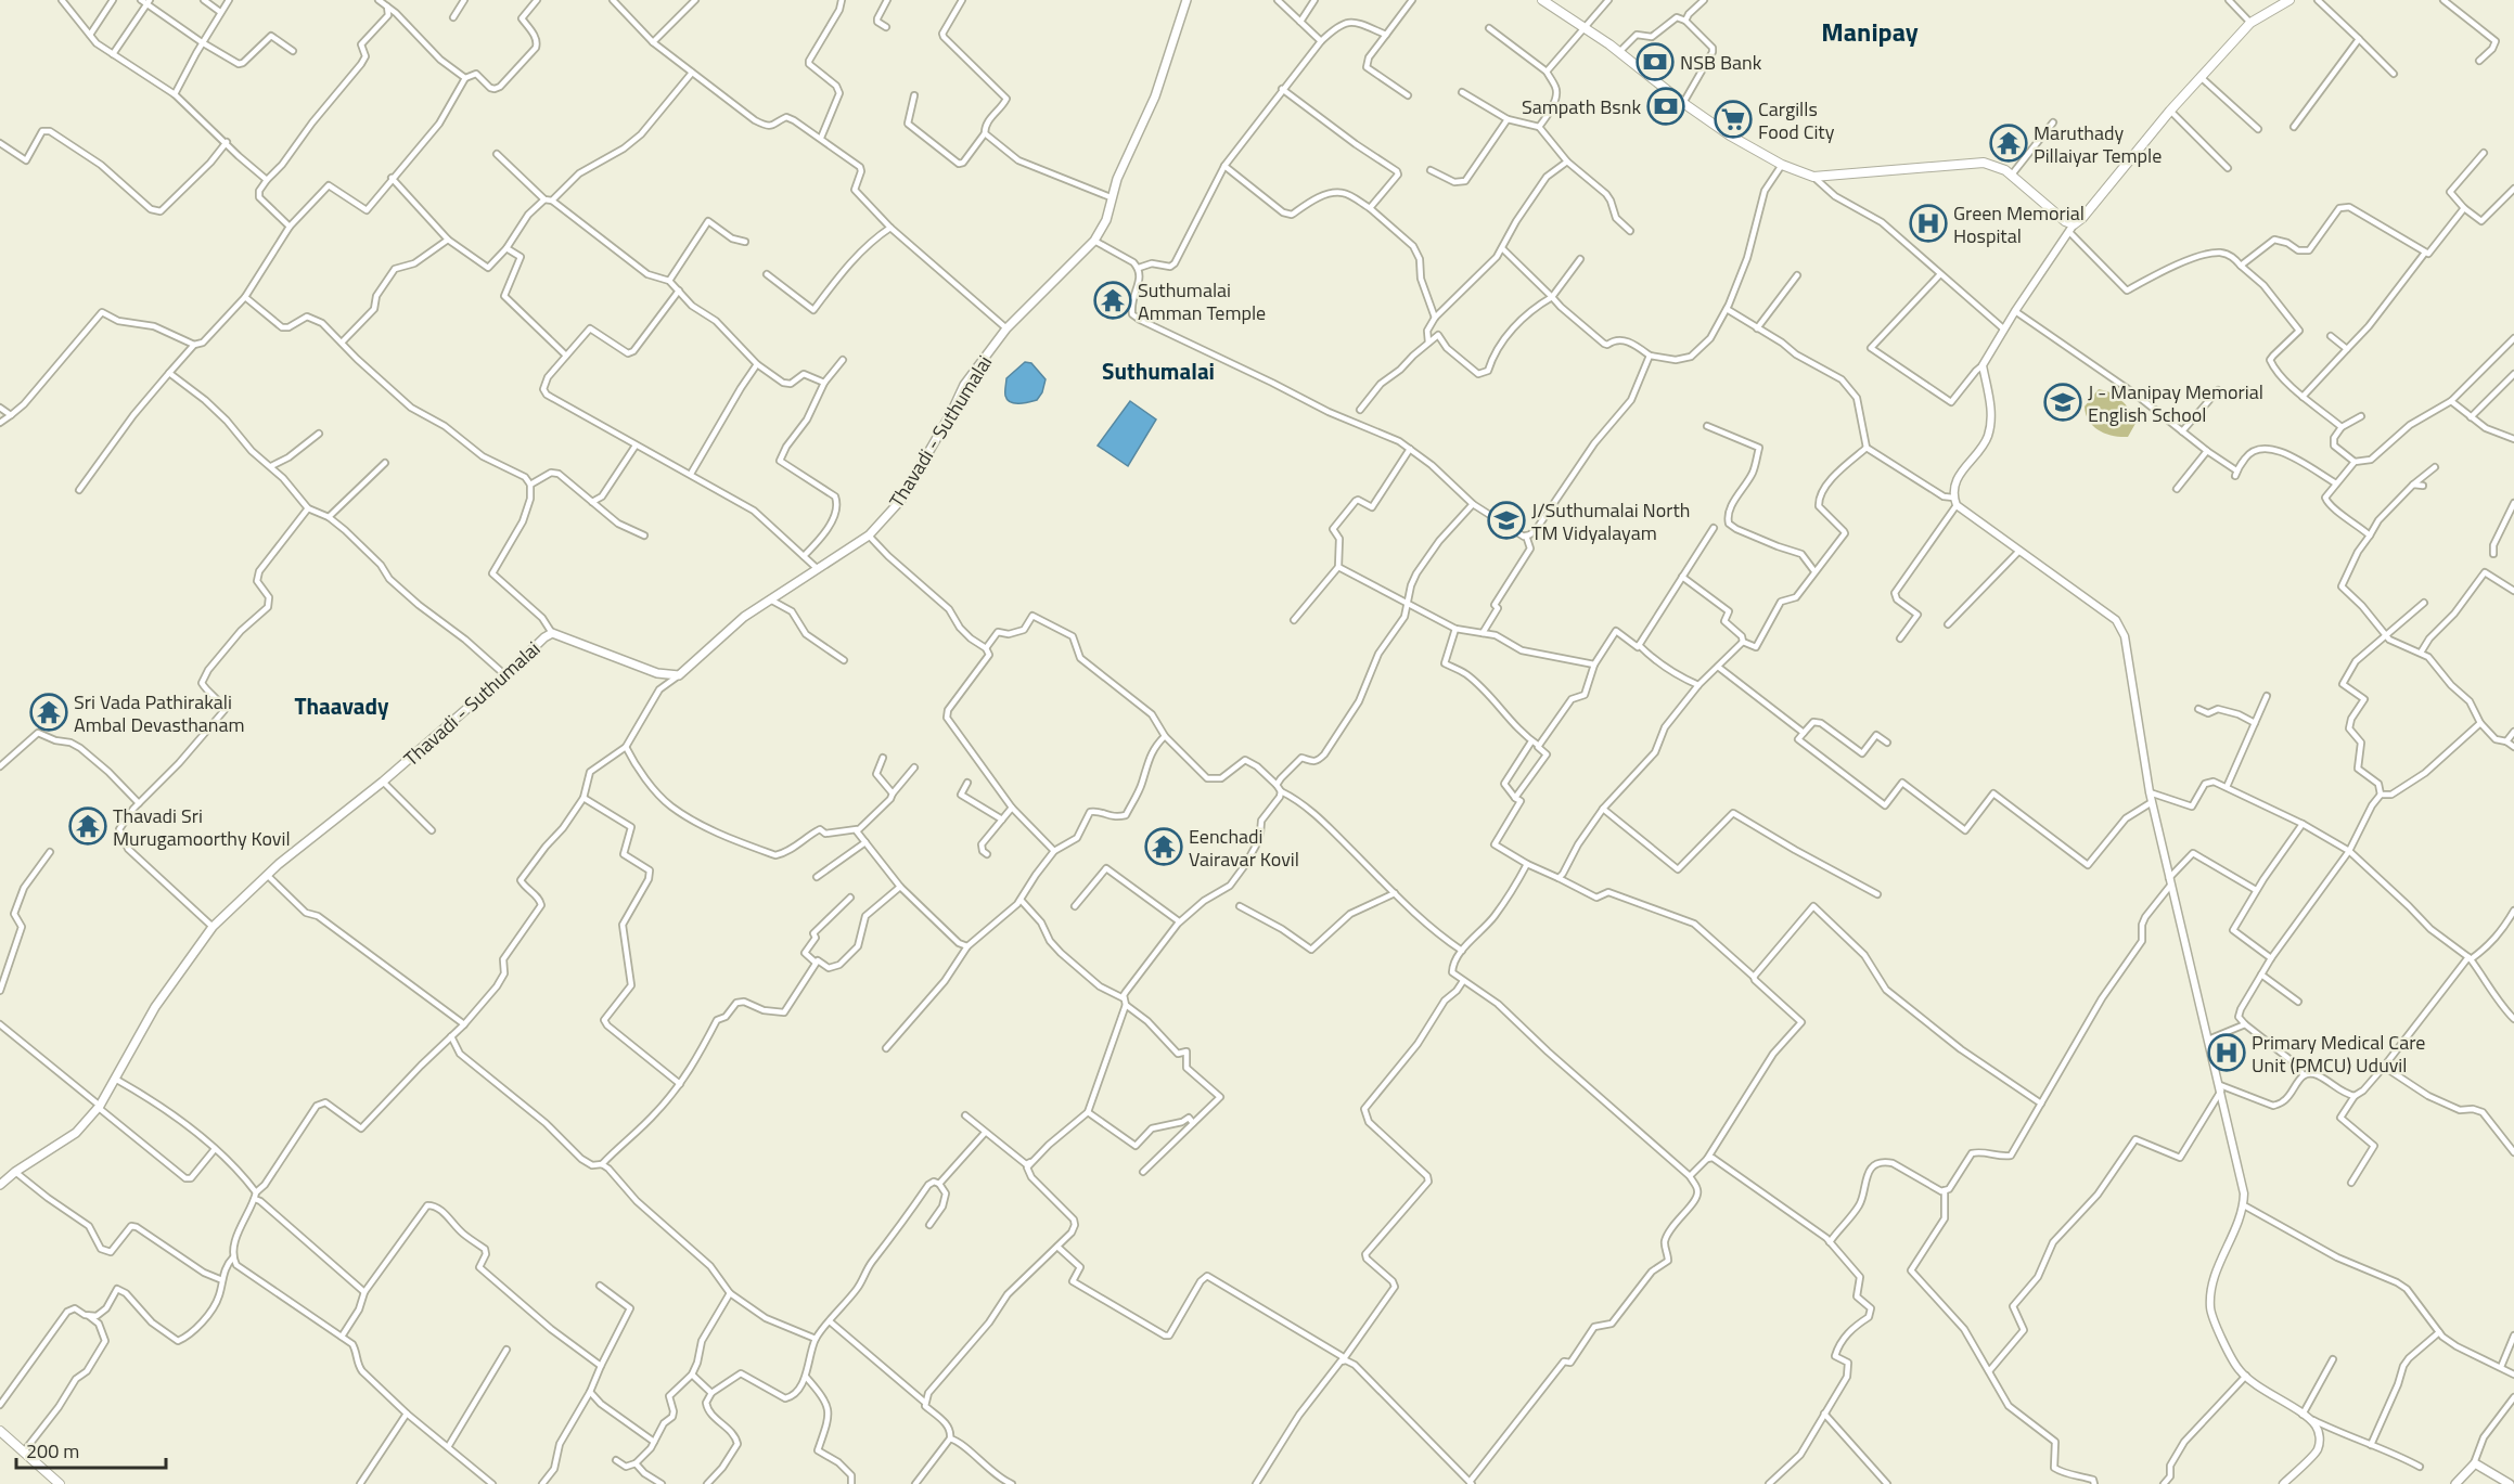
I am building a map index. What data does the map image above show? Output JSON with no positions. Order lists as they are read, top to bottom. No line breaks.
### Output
{"streets":{"main road":["Thavadi - Suthumalai"]},"districts":["Manipay","Suthumalai","Thaavady"],"places":{"bank":["NSB Bank","Sampath Bsnk"],"supermarket":["Cargills Food City"],"temple":["Maruthady Pillaiyar Temple","Suthumalai Amman Temple","Sri Vada Pathirakali Ambal Devasthanam","Thavadi Sri Murugamoorthy Kovil","Eenchadi Vairavar Kovil"],"hospital":["Green Memorial Hospital","Primary Medical Care Unit (PMCU) Uduvil"],"school or university":["J - Manipay Memorial English School","J/Suthumalai North TM Vidyalayam"]},"scale_bar":"200 m"}
